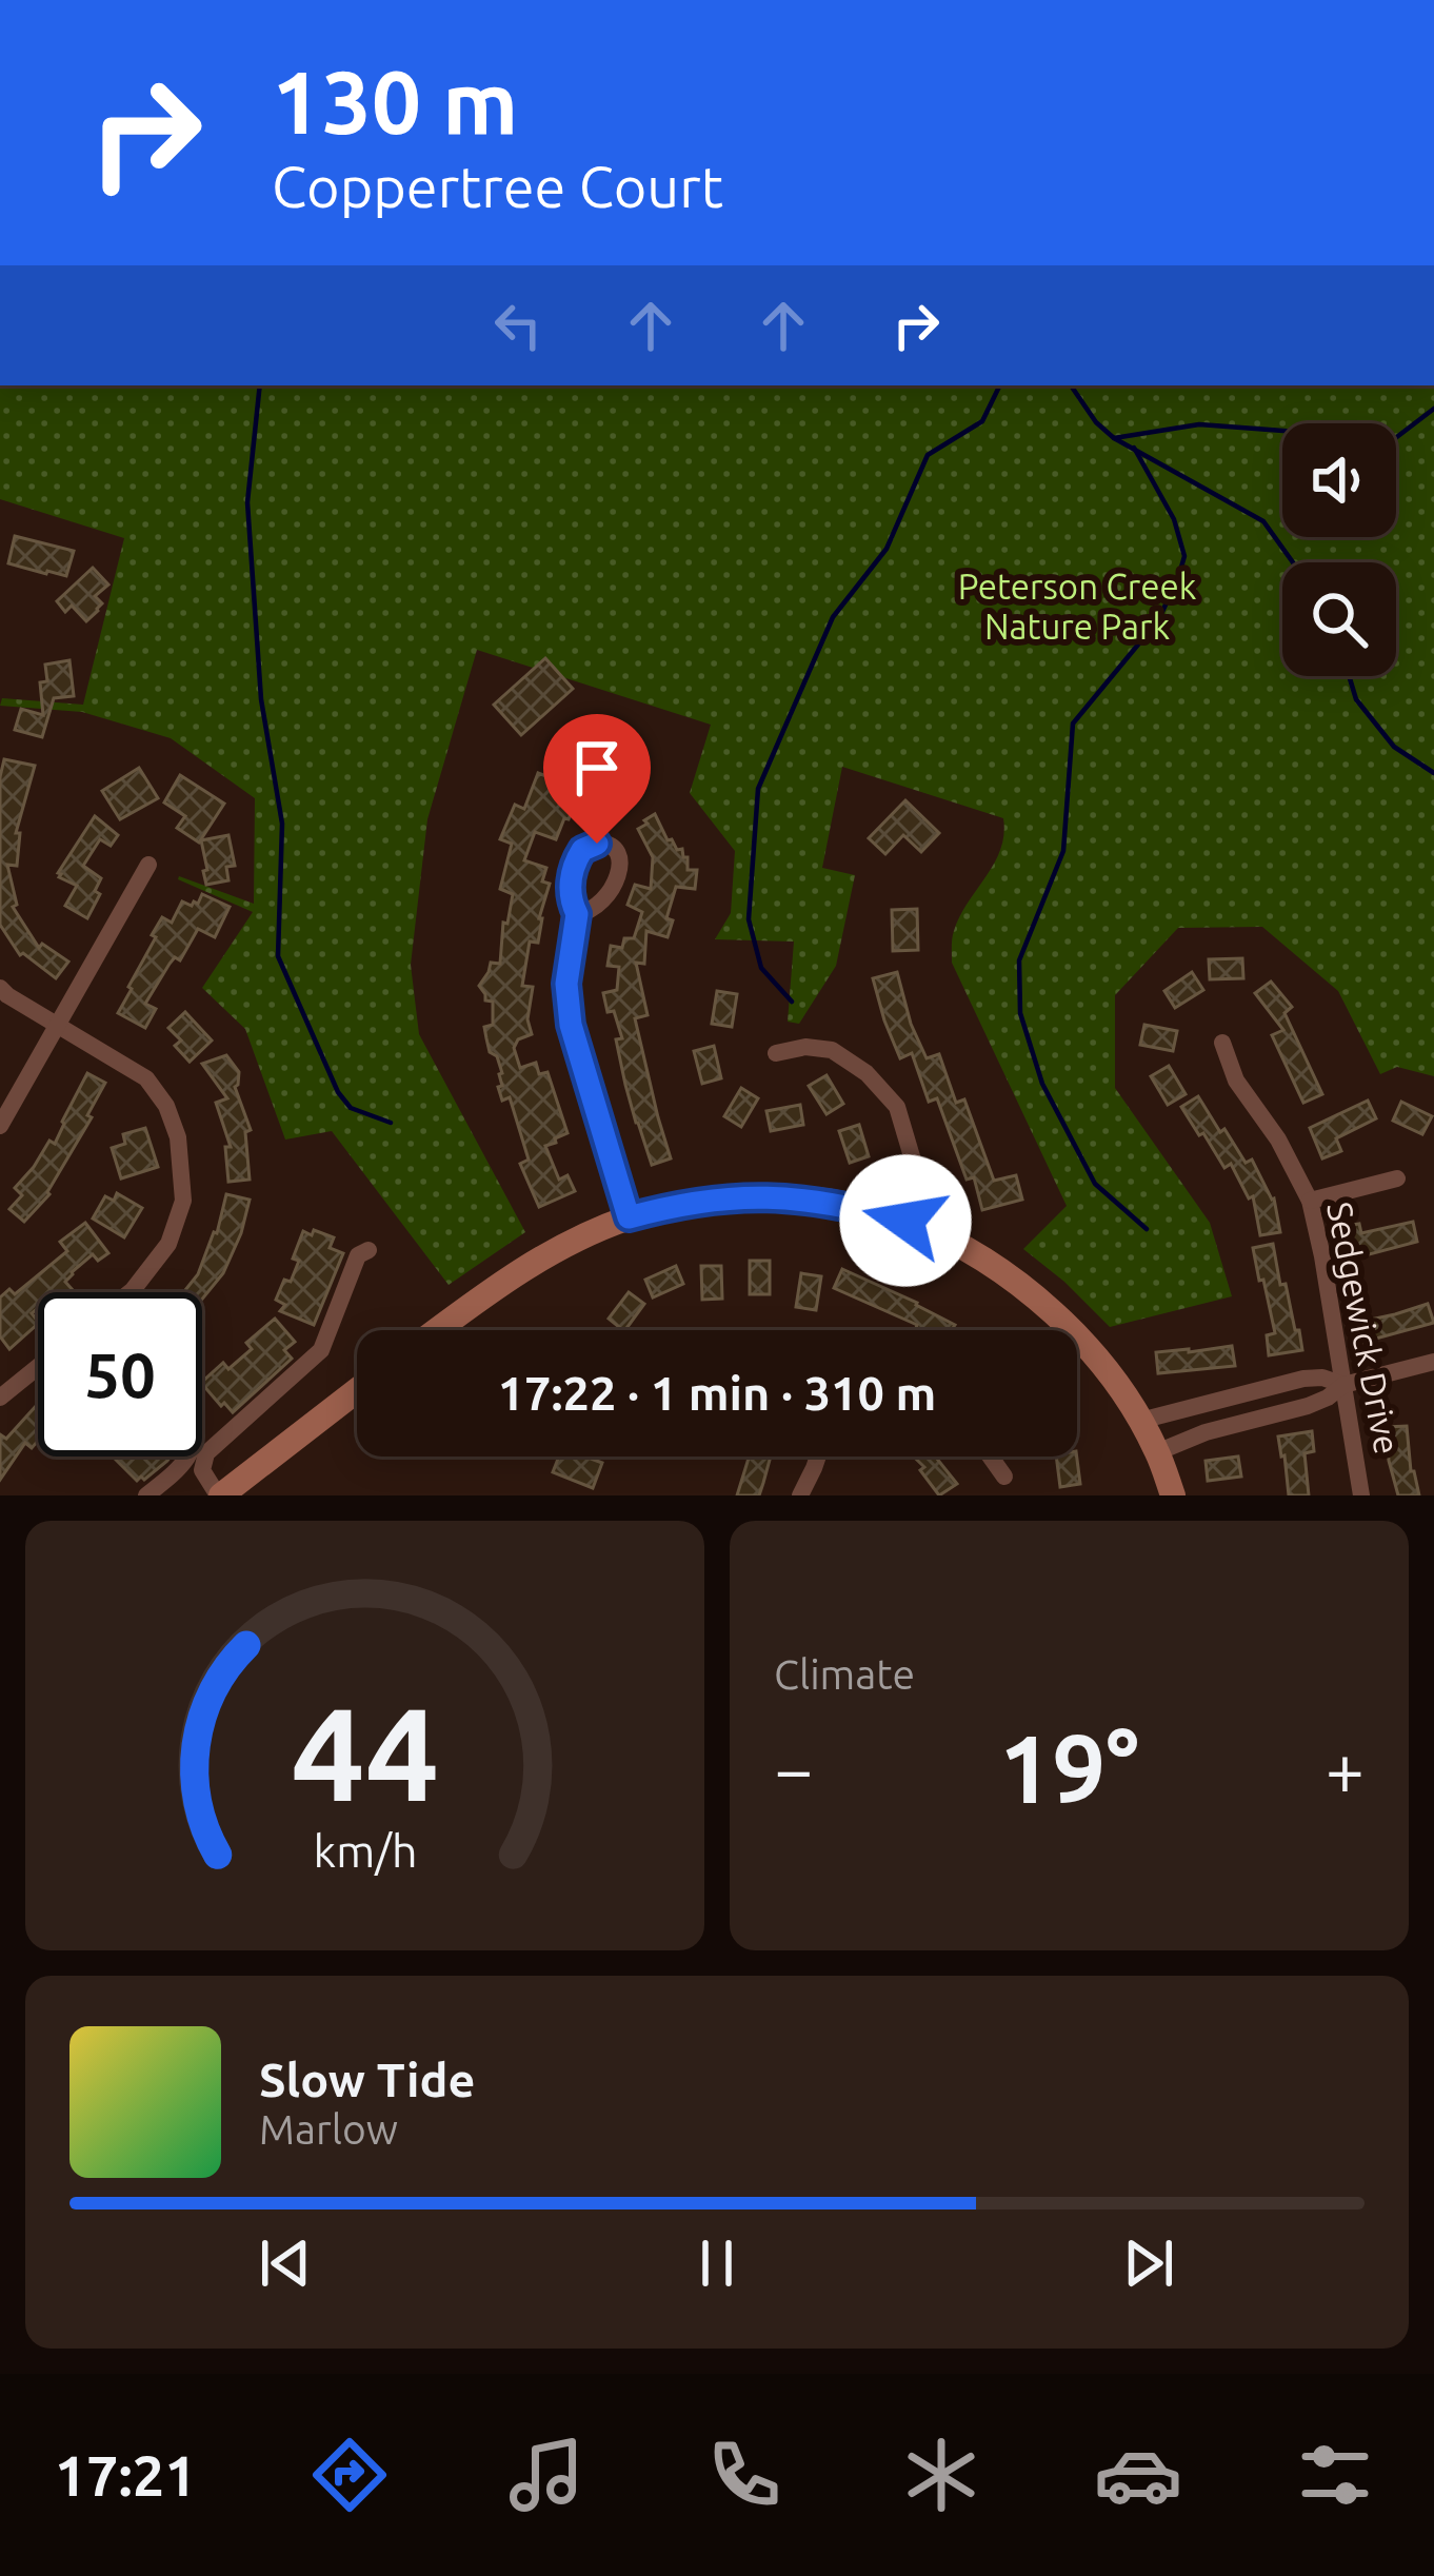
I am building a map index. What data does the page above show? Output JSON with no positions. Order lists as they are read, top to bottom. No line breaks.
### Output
{"streets":{"street":["Sedgewick Drive"]},"parks":["Peterson Creek Nature Park"],"page":{"turn":["130 m","Coppertree Court"],"limit":"50","trip":"17:22 · 1 min · 310 m","tile":"Climate","heat":["−","19°","+"],"song":["Slow Tide","Marlow"],"tabs":"17:21","gauge":["44","km/h"]}}
